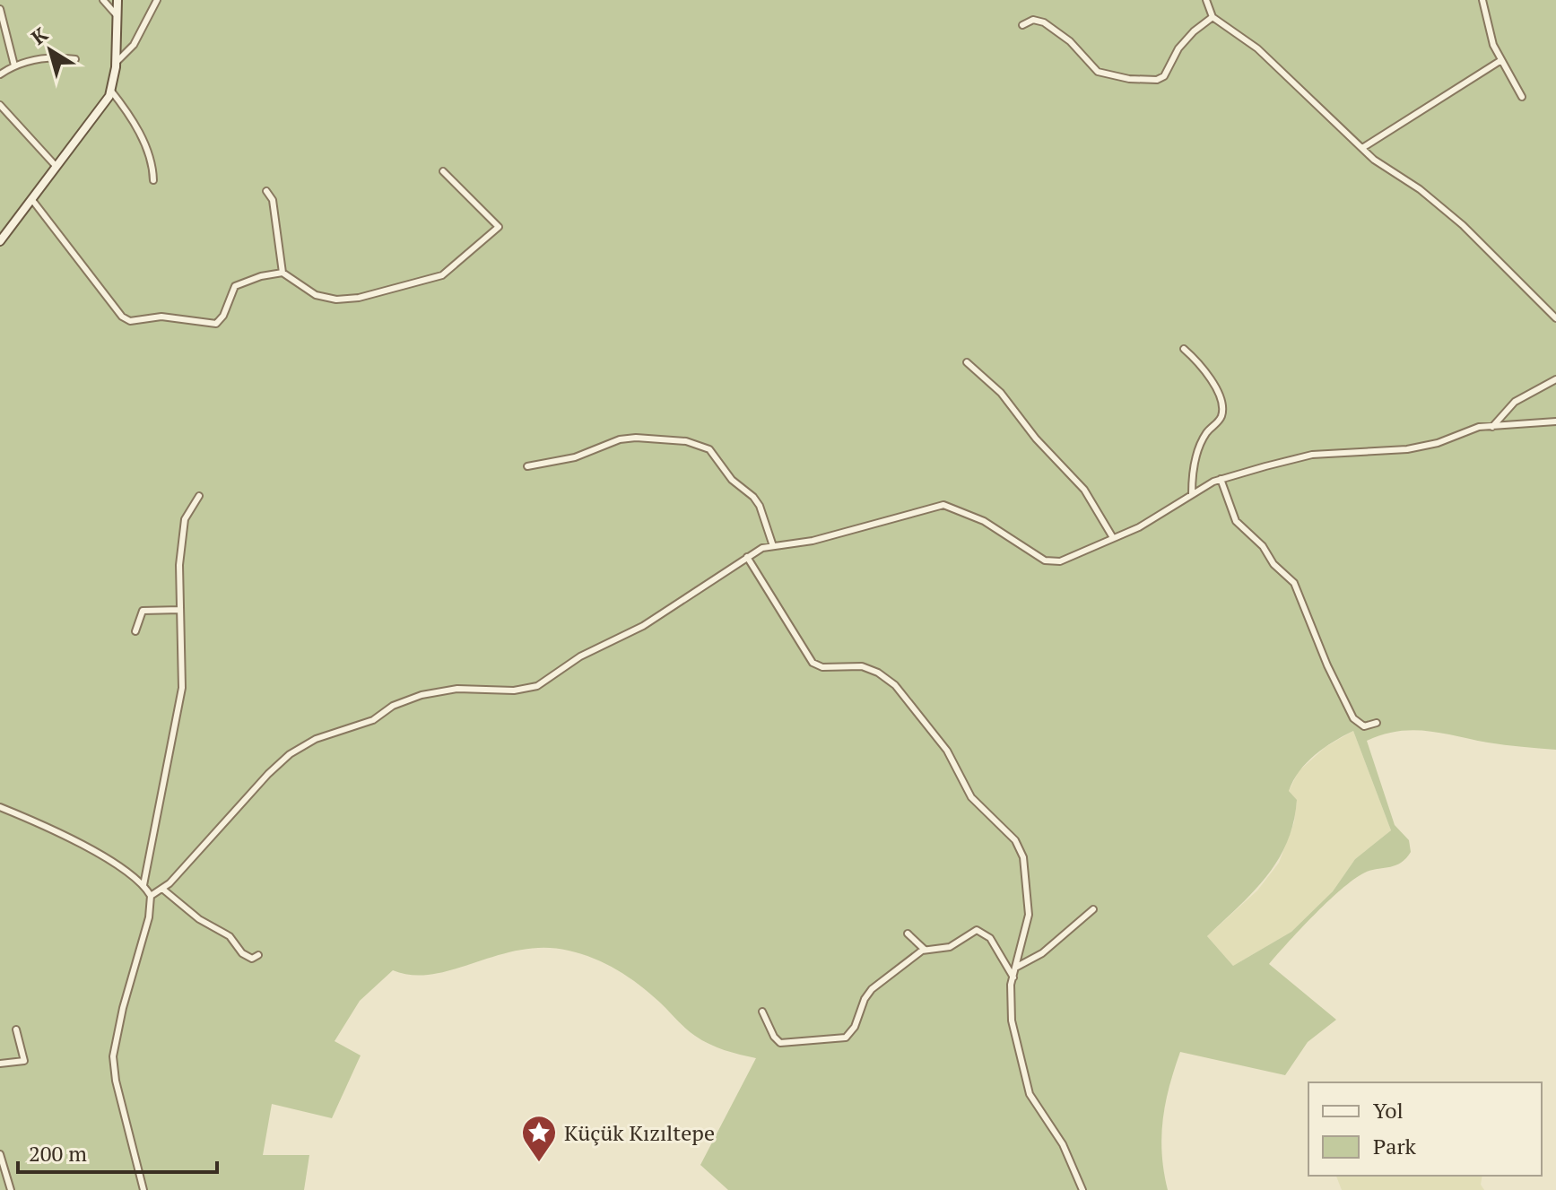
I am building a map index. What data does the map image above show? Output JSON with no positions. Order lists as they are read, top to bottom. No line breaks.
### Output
{"places":{"place":["Küçük Kızıltepe"]},"legend":["Yol","Park"],"scale_bar":"200 m","north":"top left"}
